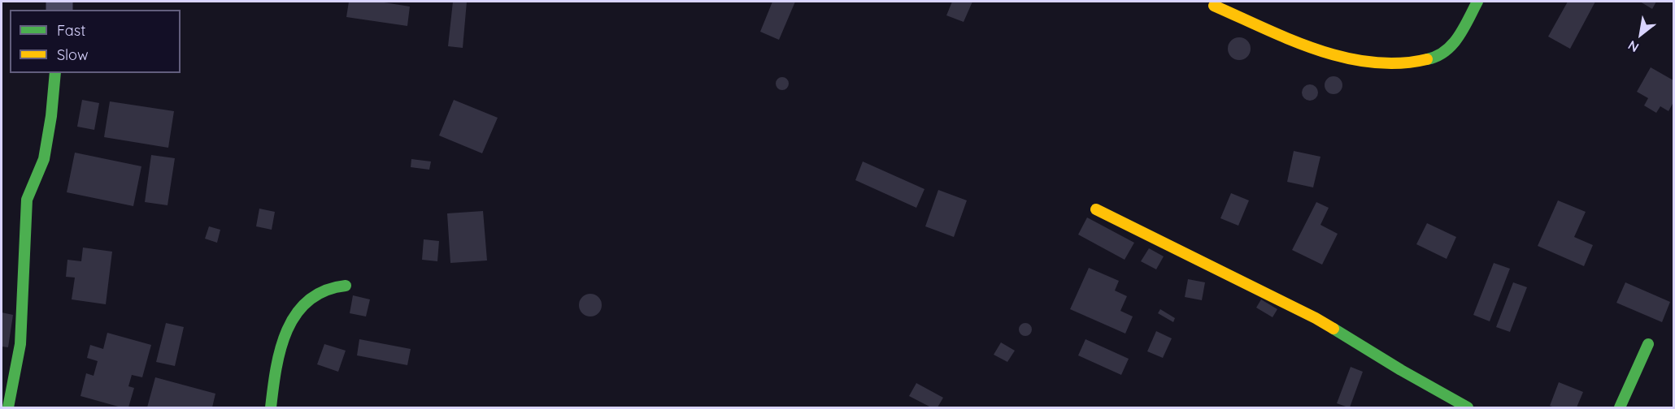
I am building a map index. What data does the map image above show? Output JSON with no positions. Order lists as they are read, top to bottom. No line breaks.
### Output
{"legend":["Fast","Slow"],"north":"bottom left"}
